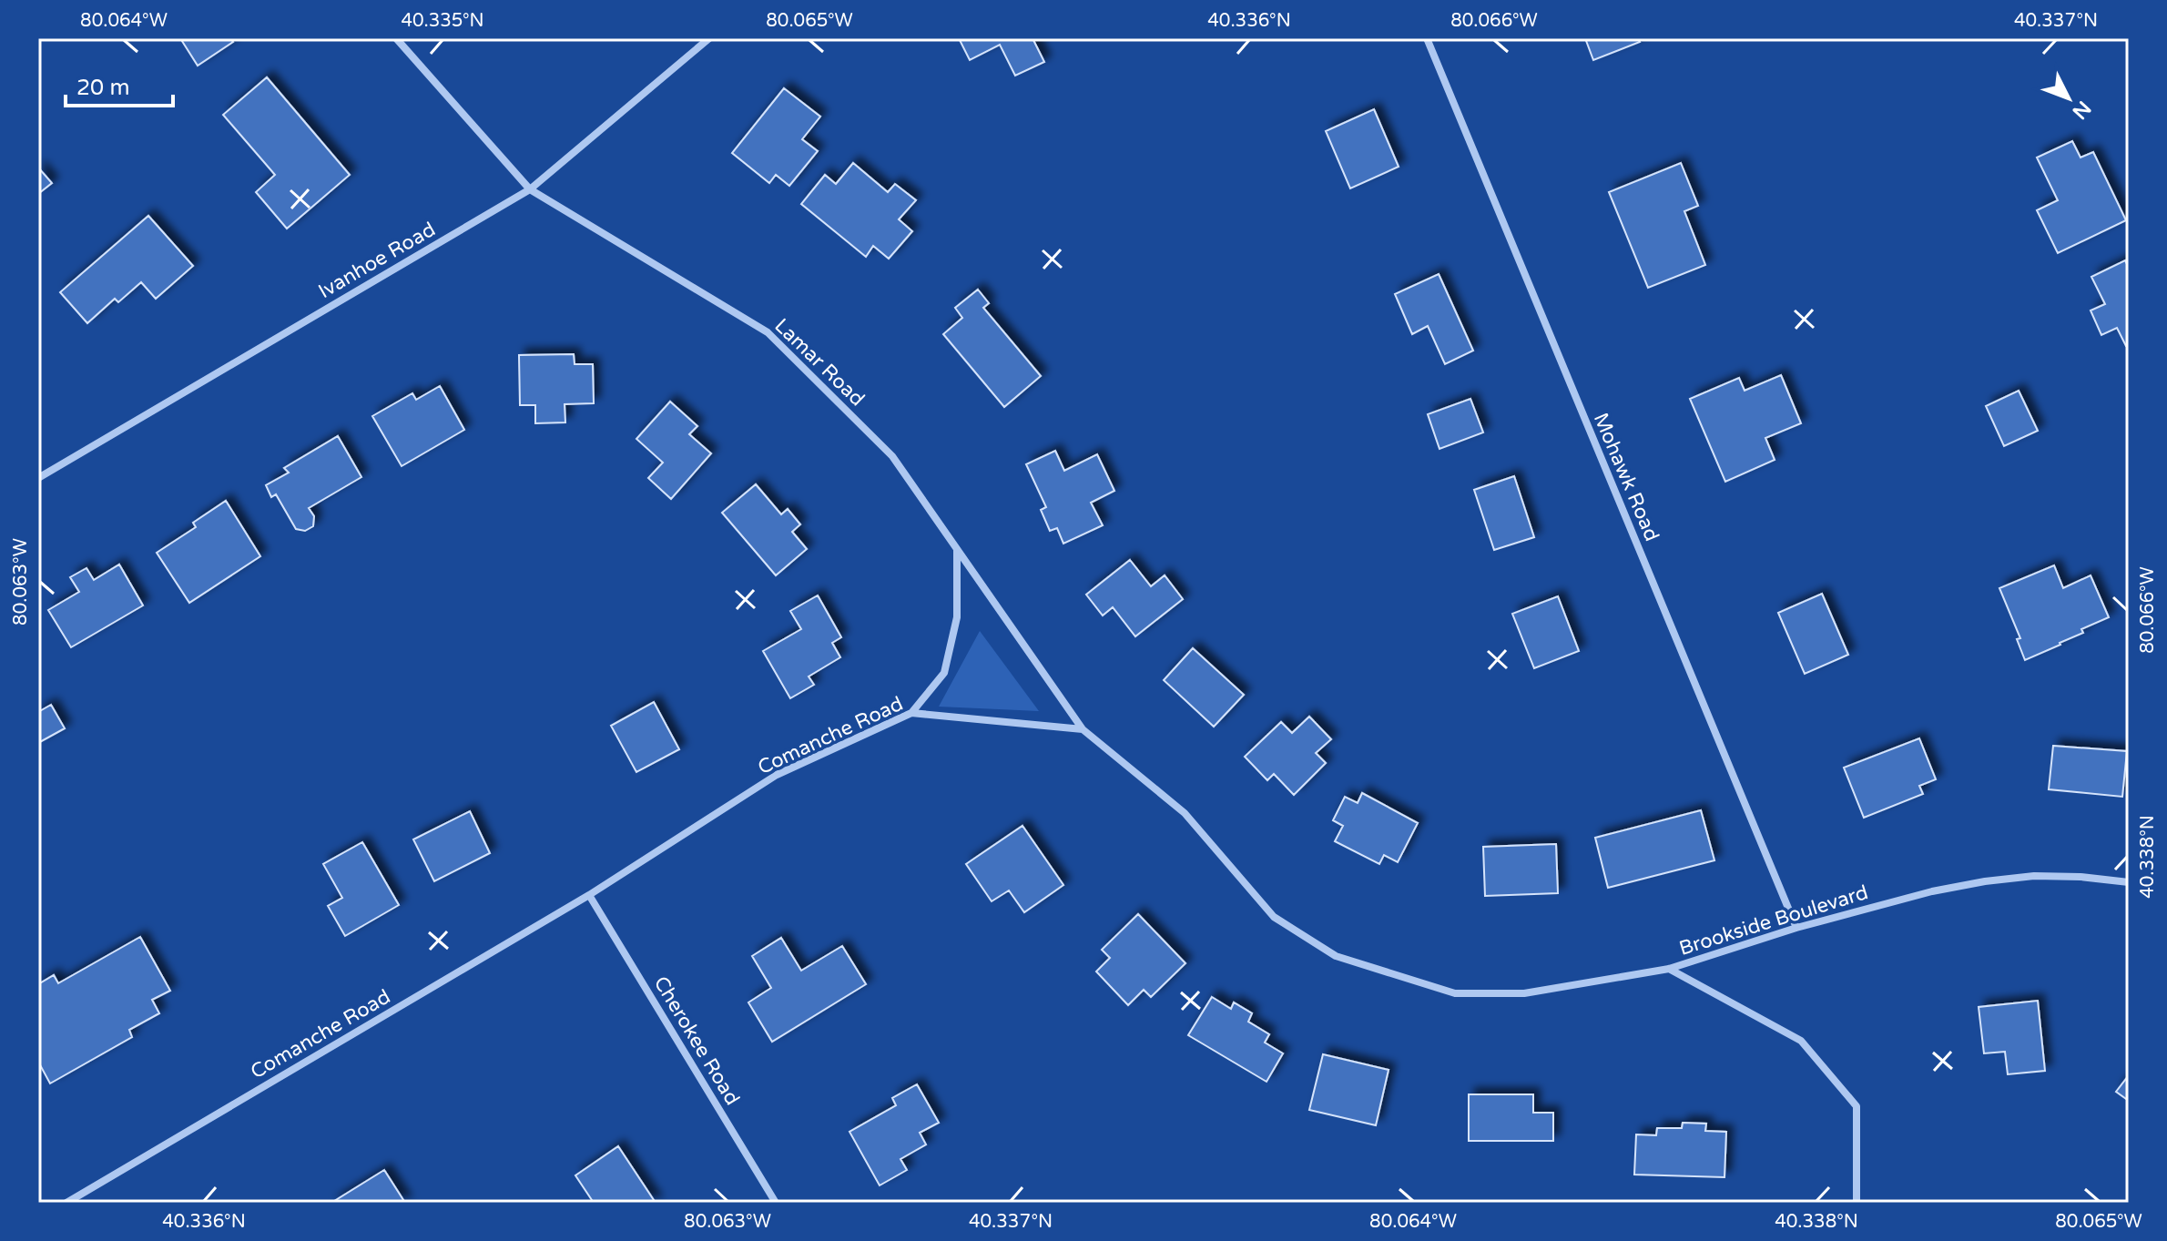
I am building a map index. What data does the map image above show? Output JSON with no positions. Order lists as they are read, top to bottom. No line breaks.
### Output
{"streets":{"street":["Ivanhoe Road","Lamar Road","Mohawk Road","Comanche Road","Brookside Boulevard","Cherokee Road"]},"crossings":[["Ivanhoe Road","Lamar Road"],["Lamar Road","Comanche Road"],["Mohawk Road","Brookside Boulevard"],["Comanche Road","Cherokee Road"]],"scale_bar":"20 m","north":"bottom right","coordinates":["80.064°W","40.335°N","80.065°W","40.336°N","80.066°W","40.337°N","80.063°W","40.338°N"]}
